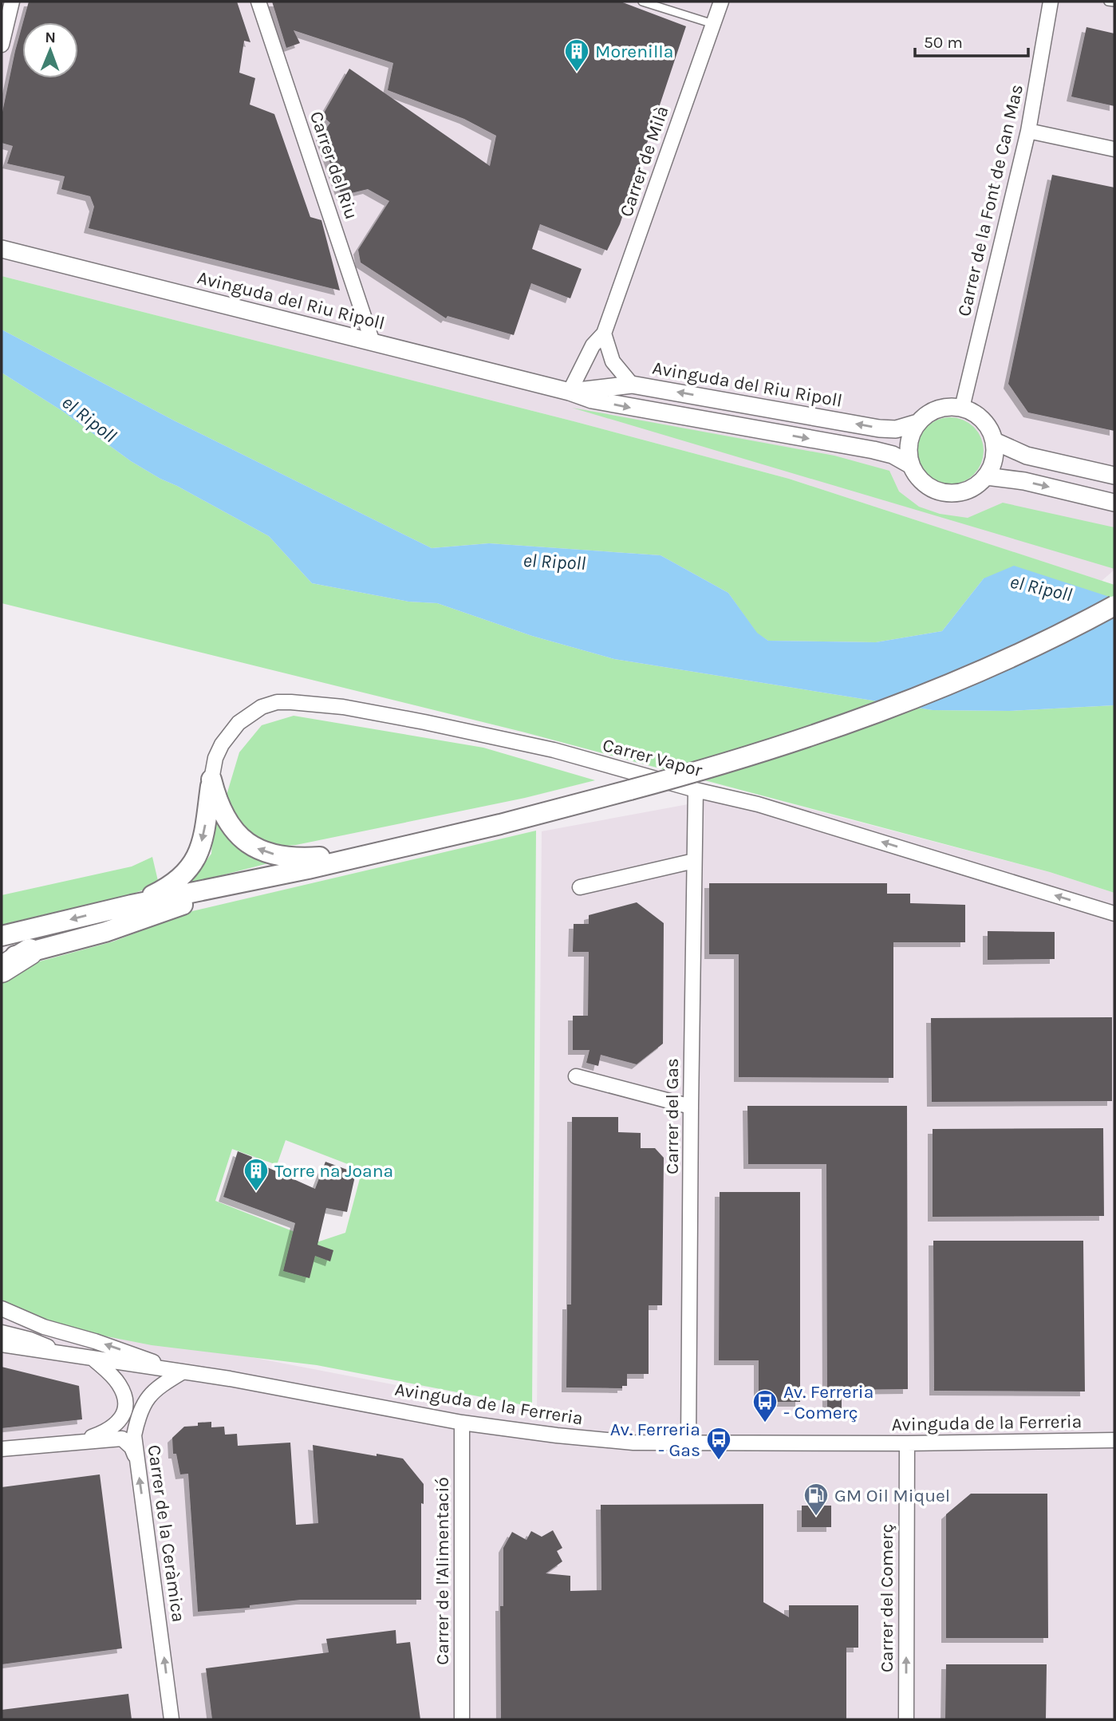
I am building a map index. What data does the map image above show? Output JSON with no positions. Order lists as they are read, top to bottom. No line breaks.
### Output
{"streets":{"street":["Carrer de Milà","Carrer del Riu","Carrer de la Font de Can Mas","Avinguda del Riu Ripoll","Carrer Vapor","Carrer del Gas","Avinguda de la Ferreria","Carrer de la Ceràmica","Carrer de l'Alimentació","Carrer del Comerç"]},"crossings":[["Carrer de Milà","Avinguda del Riu Ripoll"],["Carrer del Riu","Avinguda del Riu Ripoll"],["Carrer de la Font de Can Mas","Avinguda del Riu Ripoll"],["Carrer Vapor","Carrer del Gas"],["Carrer del Gas","Avinguda de la Ferreria"],["Avinguda de la Ferreria","Carrer de la Ceràmica"],["Avinguda de la Ferreria","Carrer de l'Alimentació"],["Avinguda de la Ferreria","Carrer del Comerç"]],"one_way":["Carrer Vapor","Carrer de la Ceràmica","Carrer del Comerç"],"water":["el Ripoll"],"places":{"building":["Morenilla","Torre na Joana"],"bus stop":["Av. Ferreria - Comerç","Av. Ferreria - Gas"],"fuel station":["GM Oil Miquel"]},"scale_bar":"50 m","north":"top"}
